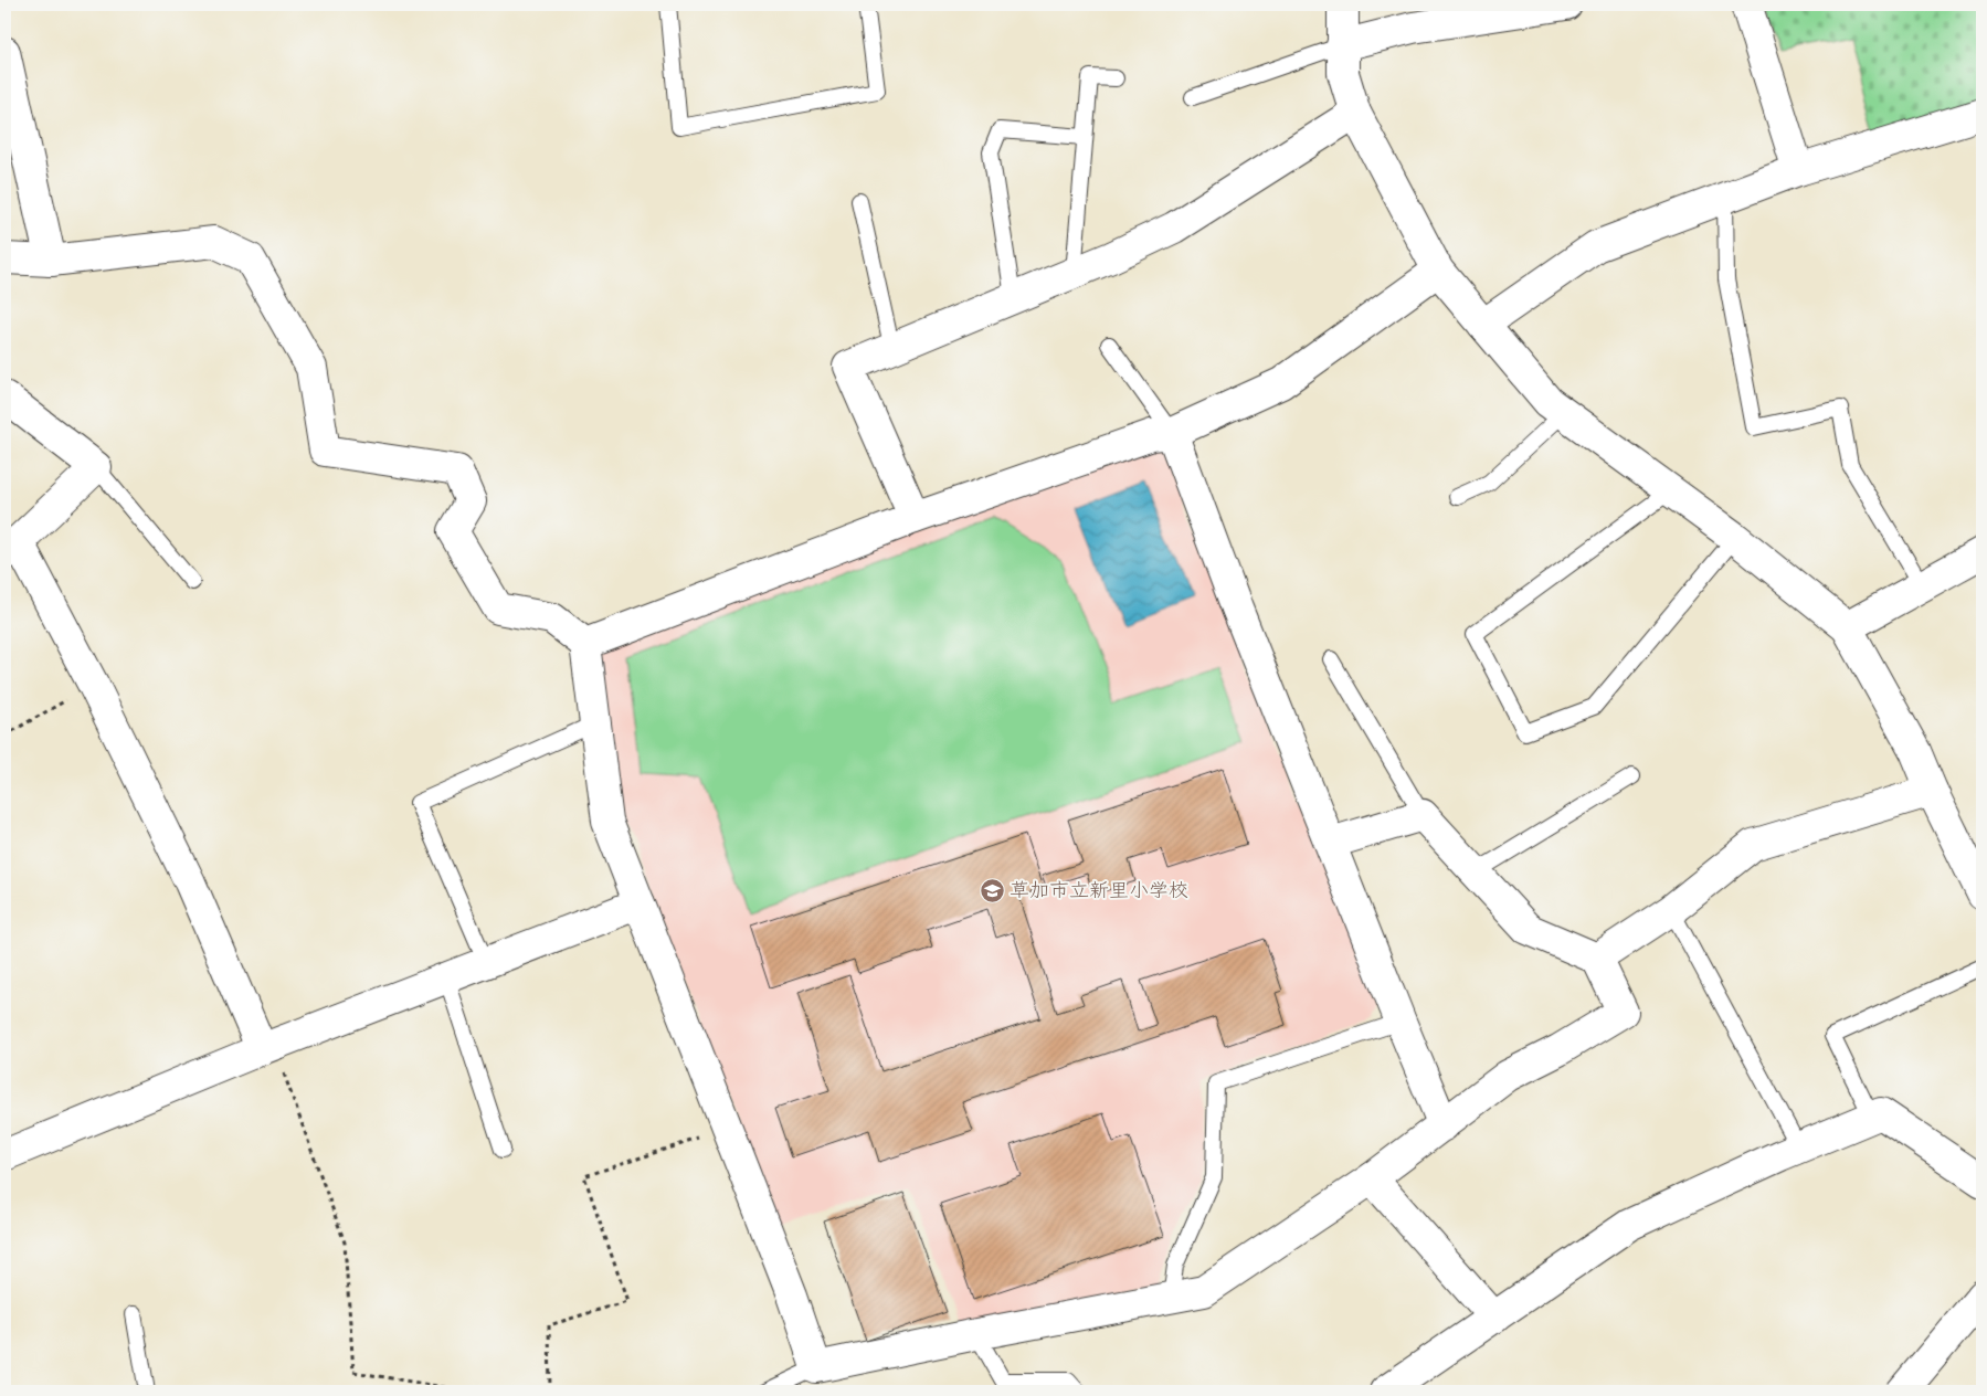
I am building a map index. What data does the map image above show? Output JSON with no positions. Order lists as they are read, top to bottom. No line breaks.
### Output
{"places":{"school or university":["草加市立新里小学校"]}}
